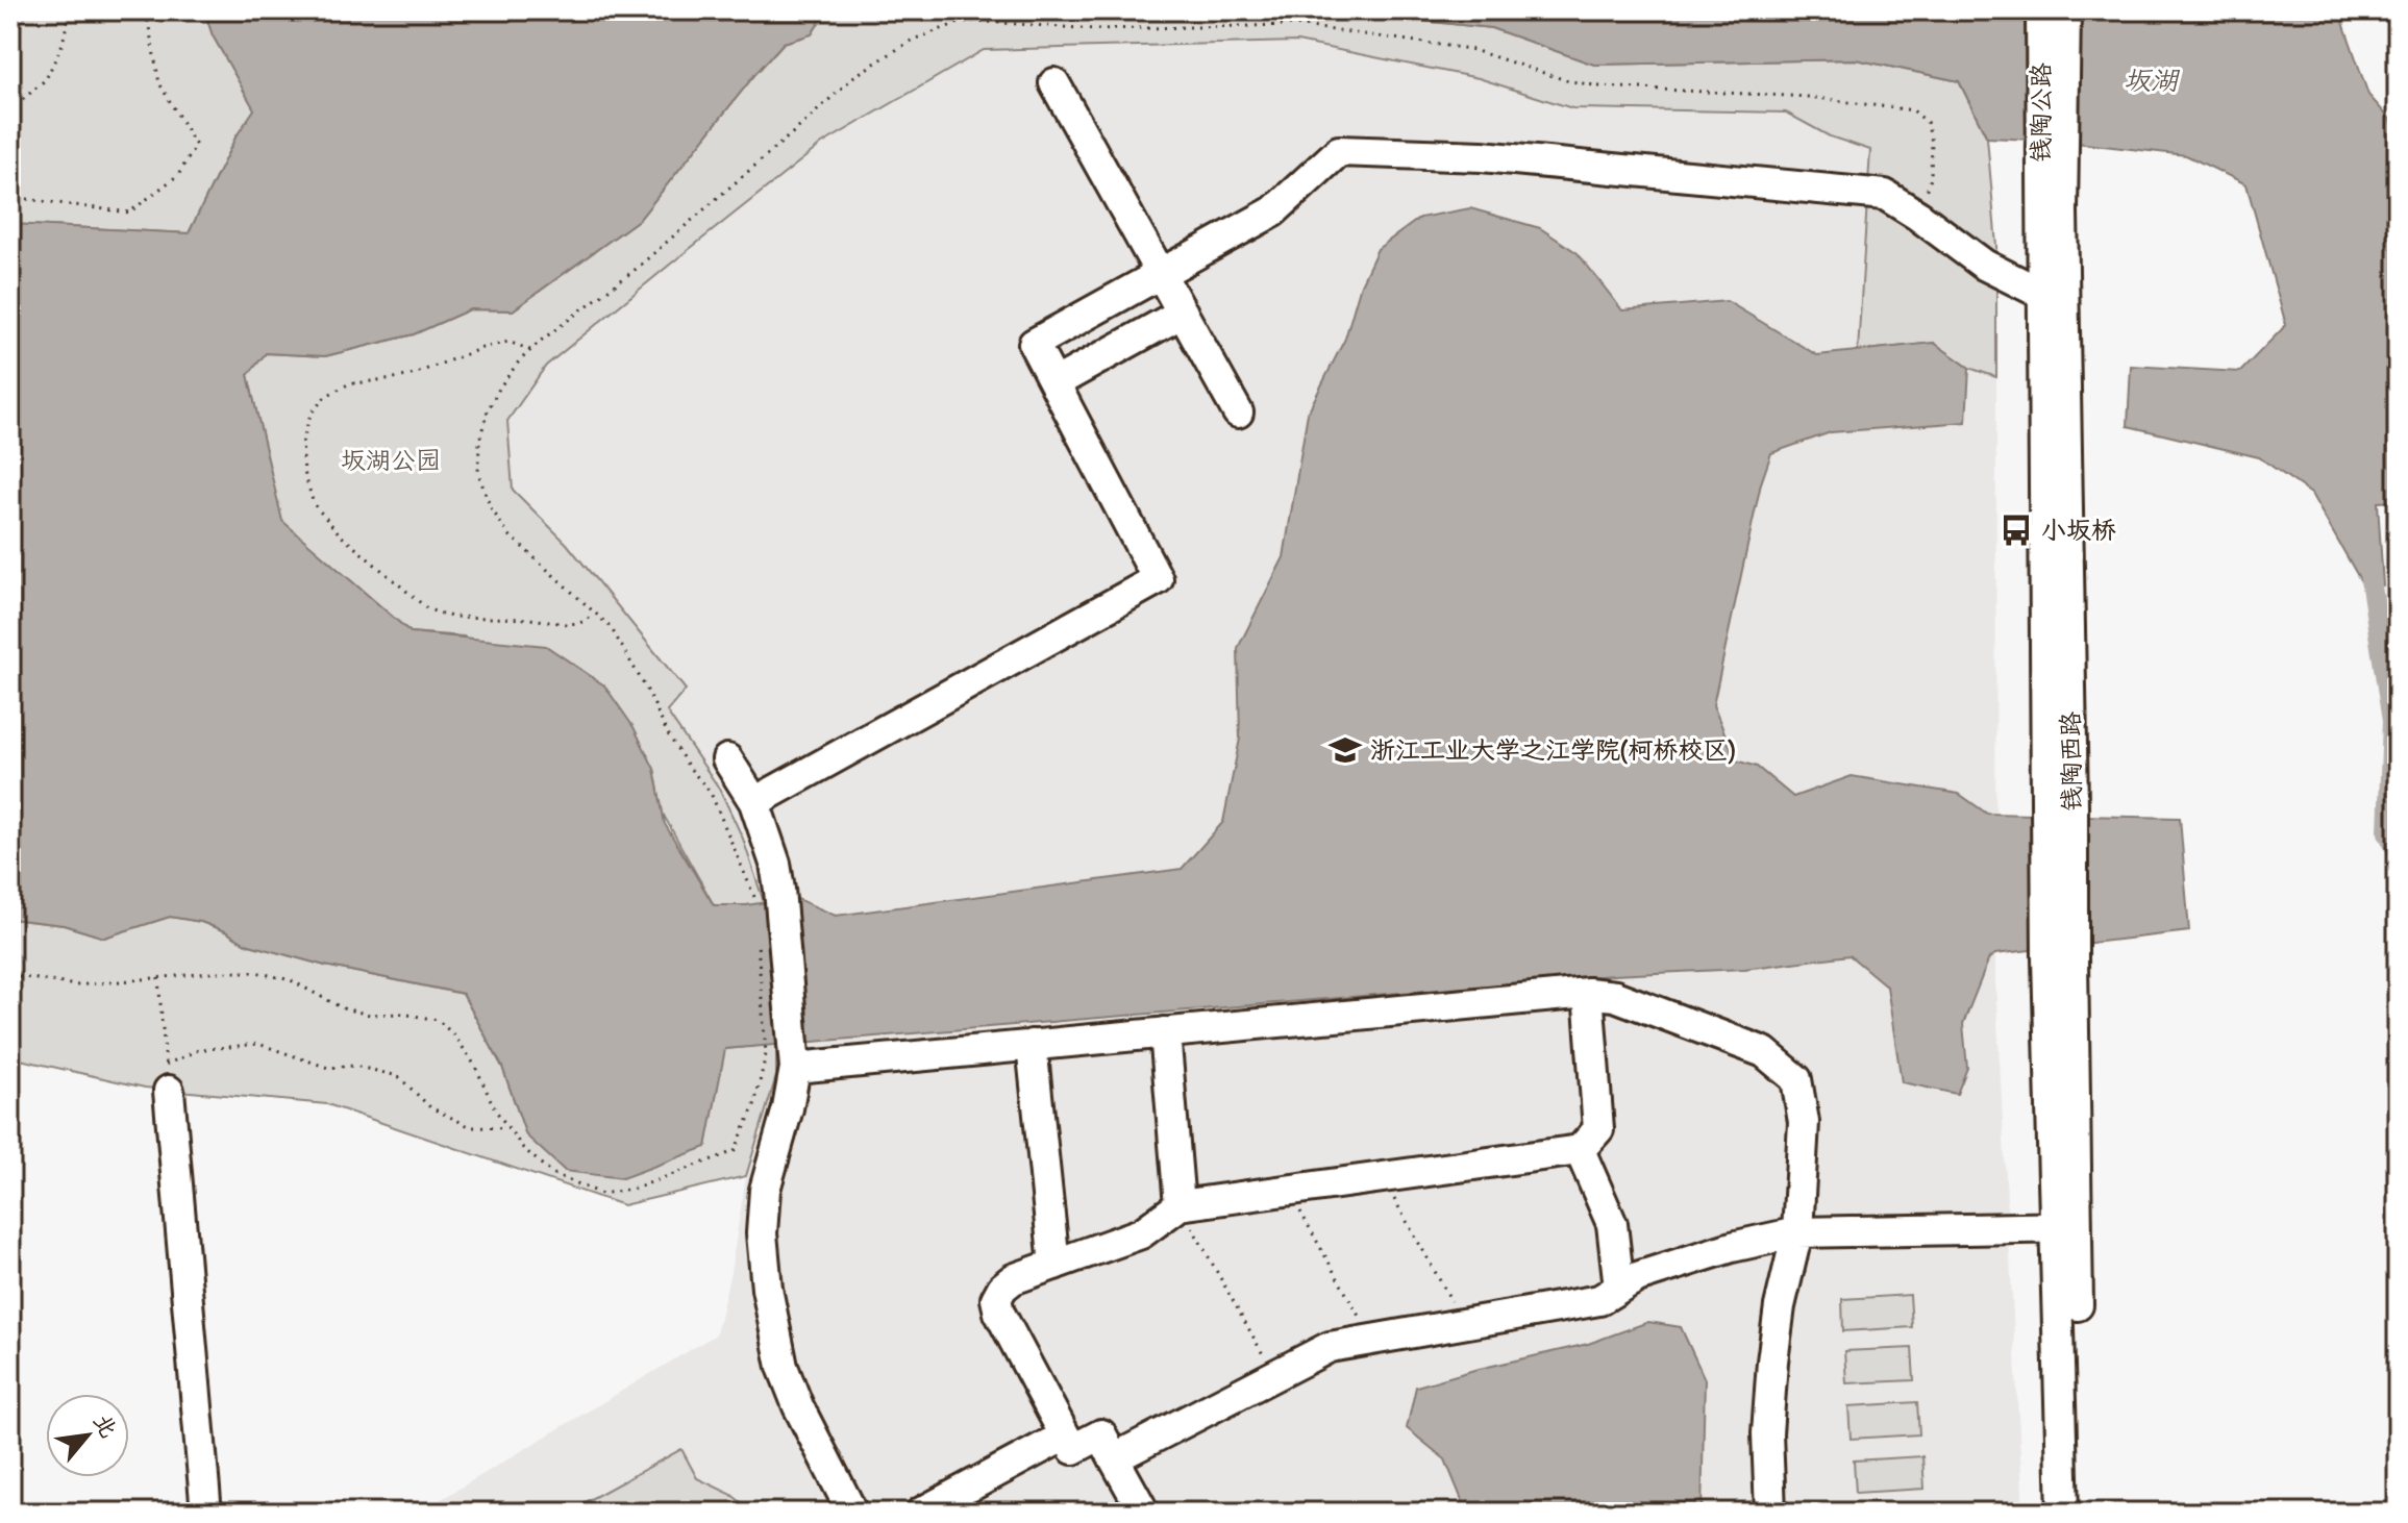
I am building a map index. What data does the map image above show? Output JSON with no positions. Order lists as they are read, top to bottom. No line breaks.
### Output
{"streets":{"street":["钱陶公路","钱陶西路"]},"crossings":[["钱陶公路","钱陶西路"]],"water":["坂湖"],"parks":["坂湖公园"],"places":{"bus stop":["小坂桥"],"school or university":["浙江工业大学之江学院(柯桥校区)"]},"north":"top right"}
